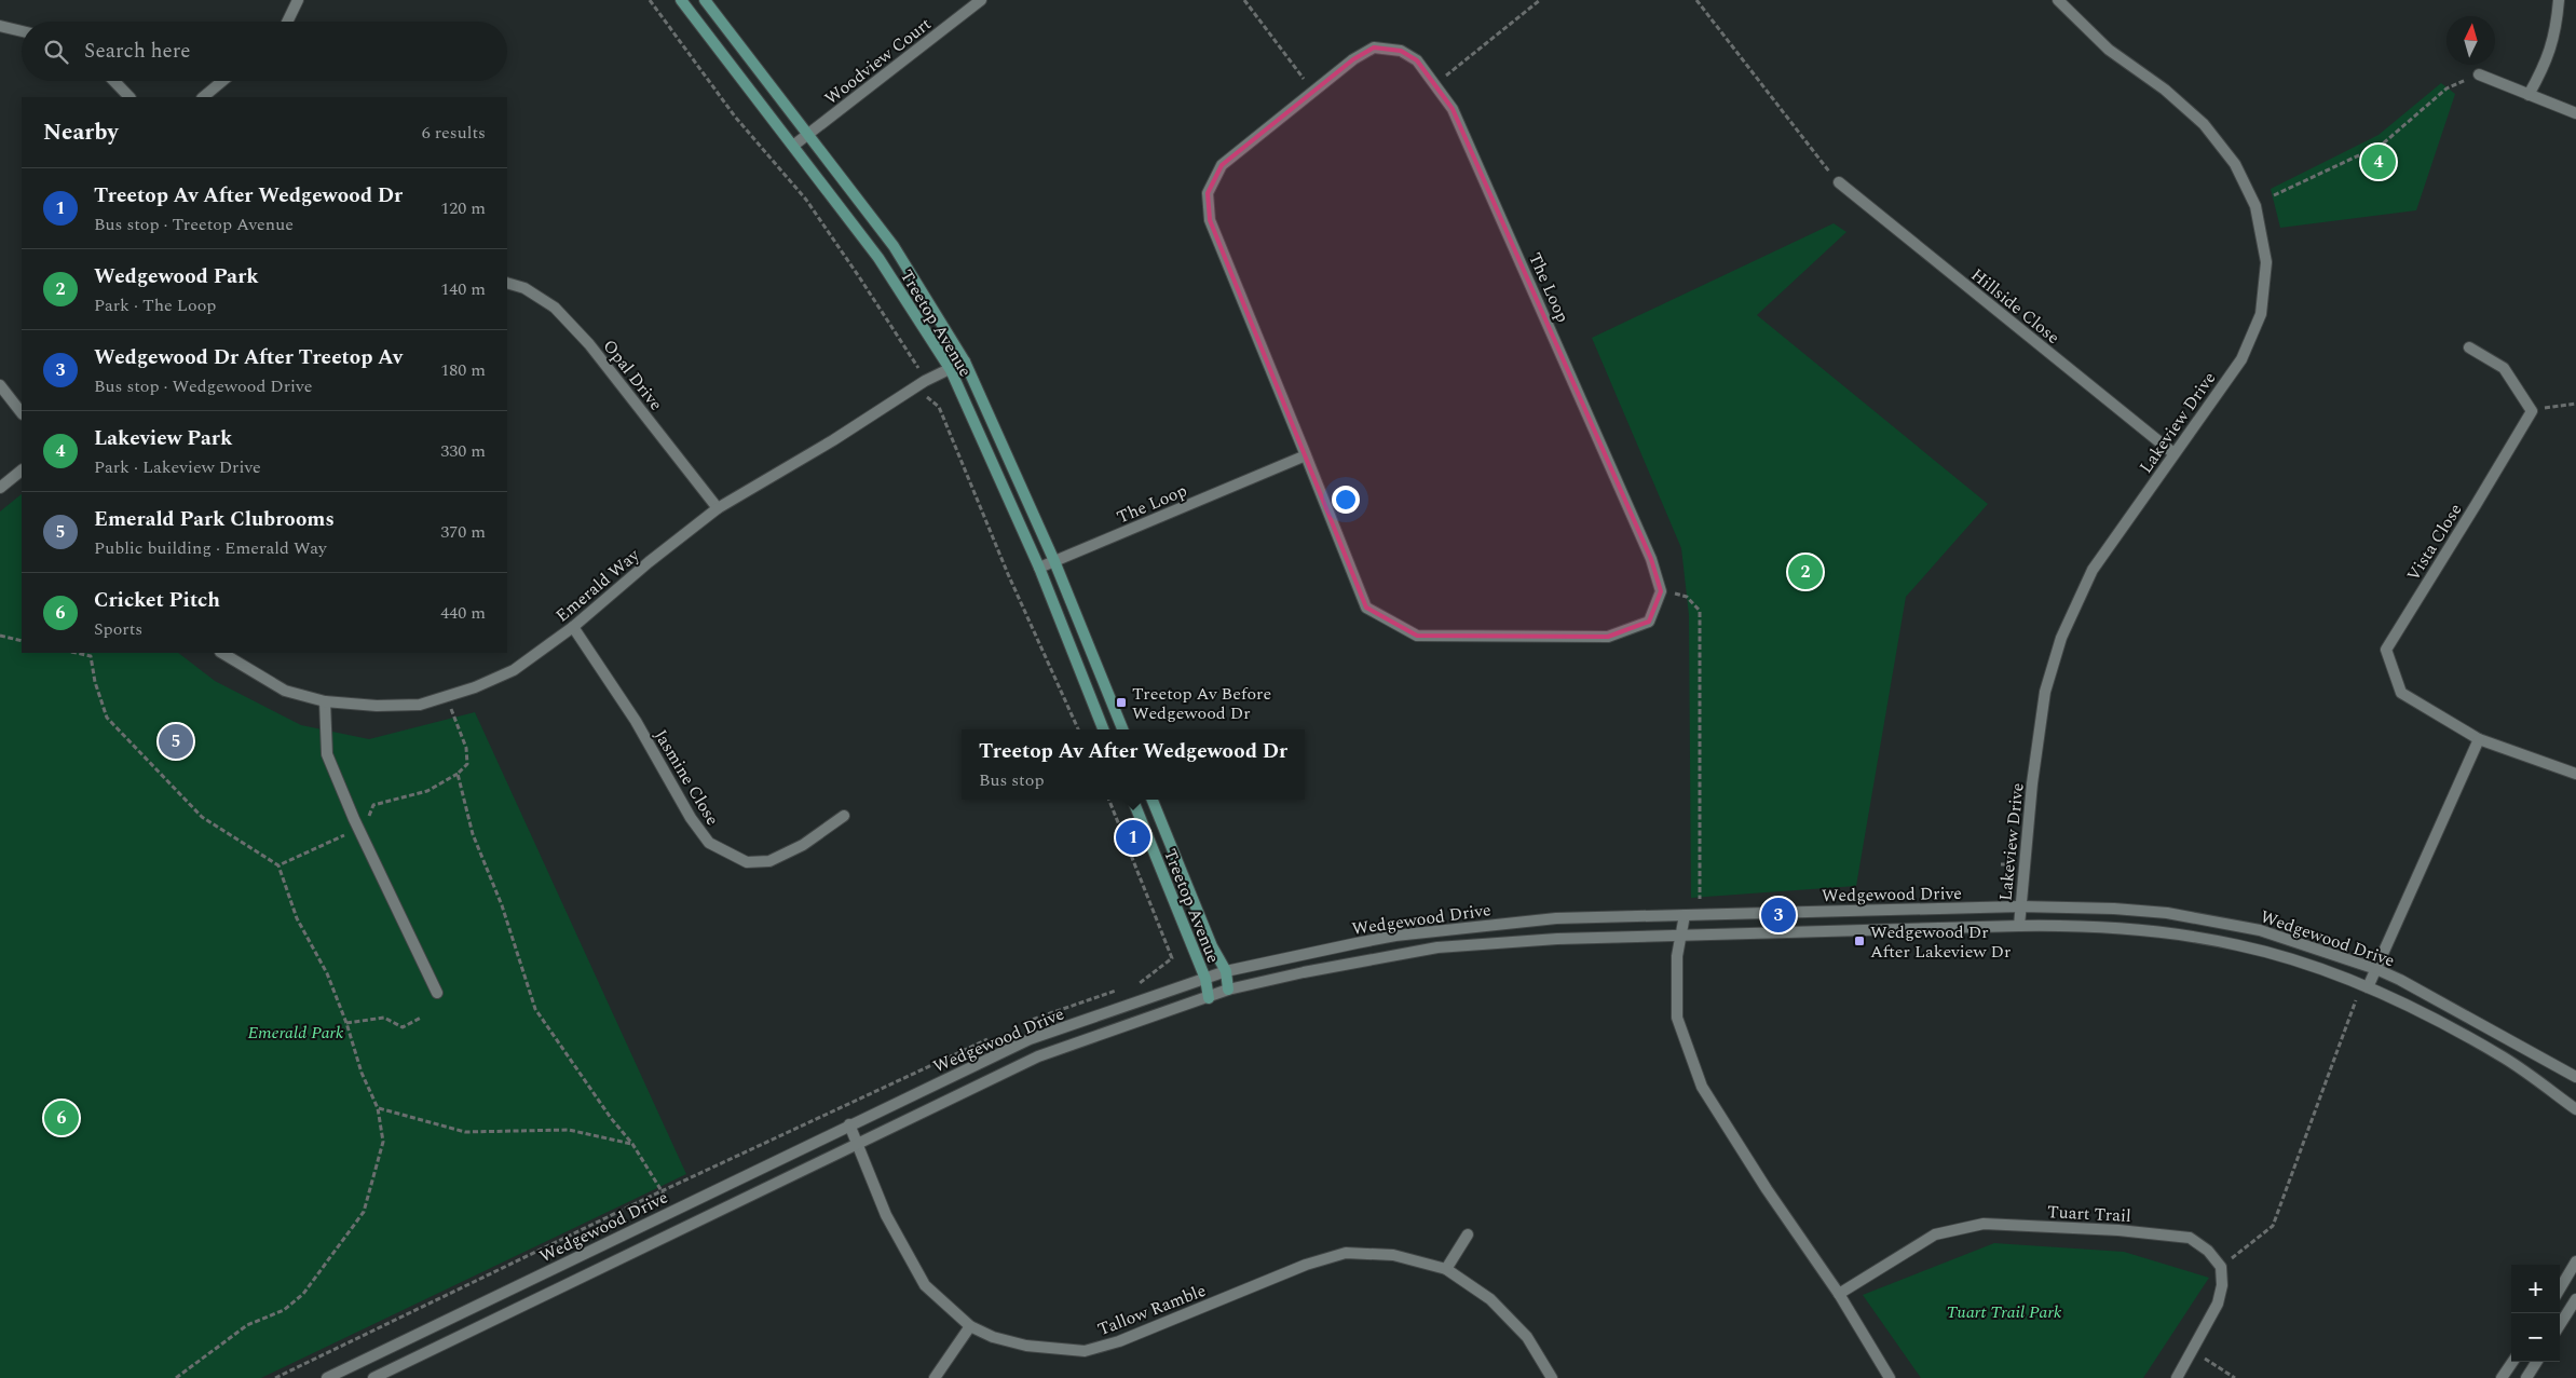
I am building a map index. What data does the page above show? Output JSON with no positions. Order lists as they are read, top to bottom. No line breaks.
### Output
{"streets":{"main road":["Treetop Avenue"],"street":["Woodview Court","The Loop","Hillside Close","Opal Drive","Lakeview Drive","Vista Close","Emerald Way","Jasmine Close","Wedgewood Drive","Tuart Trail","Tallow Ramble"]},"crossings":[["Woodview Court","Treetop Avenue"],["The Loop","Treetop Avenue"],["Hillside Close","Lakeview Drive"],["Treetop Avenue","Emerald Way"],["Treetop Avenue","Wedgewood Drive"],["Opal Drive","Emerald Way"],["Lakeview Drive","Wedgewood Drive"],["Emerald Way","Jasmine Close"],["Wedgewood Drive","Tallow Ramble"]],"parks":["Emerald Park","Tuart Trail Park"],"places":{"transit":["Treetop Av Before Wedgewood Dr","Wedgewood Dr After Lakeview Dr"]},"north":"top","page":{"search":"Search here","heading":["Nearby","6 results"],"pins":["4","2","5","1","3","6"],"list":[{"mark":"1","name":"Treetop Av After Wedgewood Dr","note":"Bus stop · Treetop Avenue","value":"120 m"},{"mark":"2","name":"Wedgewood Park","note":"Park · The Loop","value":"140 m"},{"mark":"3","name":"Wedgewood Dr After Treetop Av","note":"Bus stop · Wedgewood Drive","value":"180 m"},{"mark":"4","name":"Lakeview Park","note":"Park · Lakeview Drive","value":"330 m"},{"mark":"5","name":"Emerald Park Clubrooms","note":"Public building · Emerald Way","value":"370 m"},{"mark":"6","name":"Cricket Pitch","note":"Sports","value":"440 m"}],"popup":["Treetop Av After Wedgewood Dr","Bus stop"],"map_buttons":["+","−"]}}
